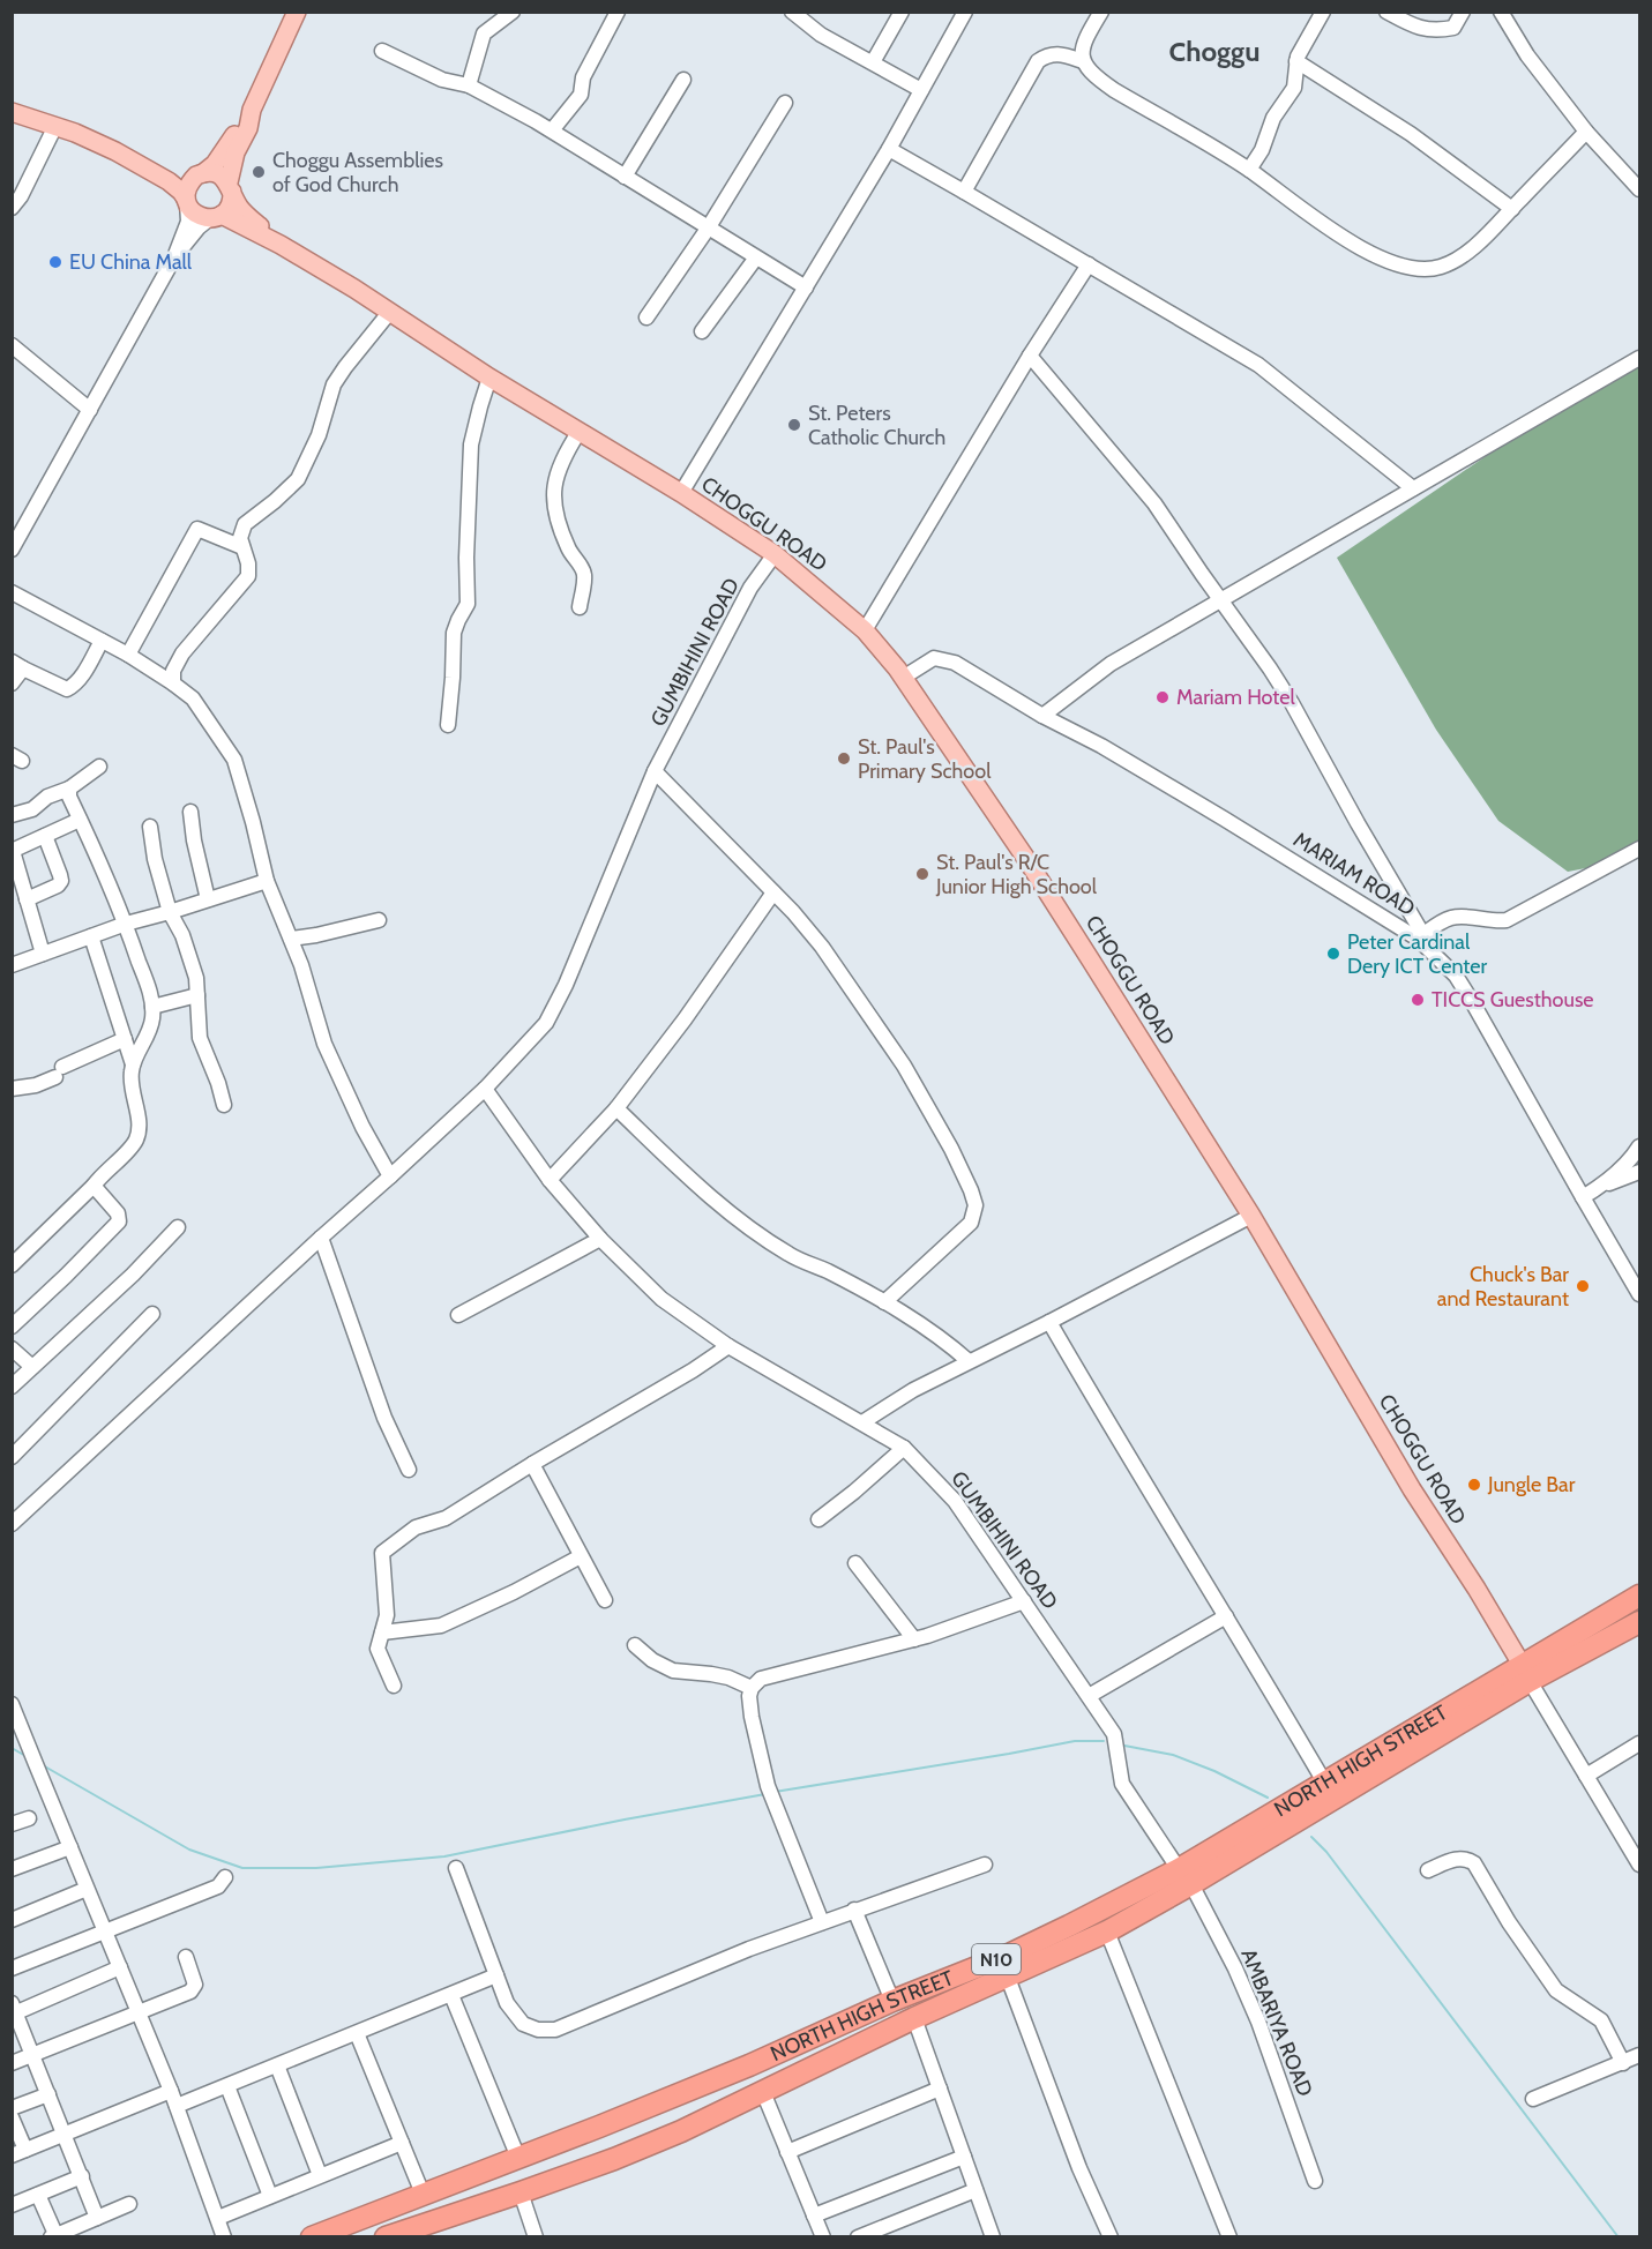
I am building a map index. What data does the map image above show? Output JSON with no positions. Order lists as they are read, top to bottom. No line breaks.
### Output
{"streets":{"highway":["NORTH HIGH STREET","N10"],"main road":["CHOGGU ROAD"],"street":["GUMBIHINI ROAD","MARIAM ROAD","AMBARIYA ROAD"]},"crossings":[["CHOGGU ROAD","GUMBIHINI ROAD"],["CHOGGU ROAD","MARIAM ROAD"],["CHOGGU ROAD","NORTH HIGH STREET"],["GUMBIHINI ROAD","NORTH HIGH STREET"],["GUMBIHINI ROAD","AMBARIYA ROAD"],["NORTH HIGH STREET","AMBARIYA ROAD"]],"districts":["Choggu"],"places":["Choggu Assemblies of God Church","EU China Mall","St. Peters Catholic Church","Mariam Hotel","St. Paul's Primary School","St. Paul's R/C Junior High School","Peter Cardinal Dery ICT Center","TICCS Guesthouse","Chuck's Bar and Restaurant","Jungle Bar"]}
